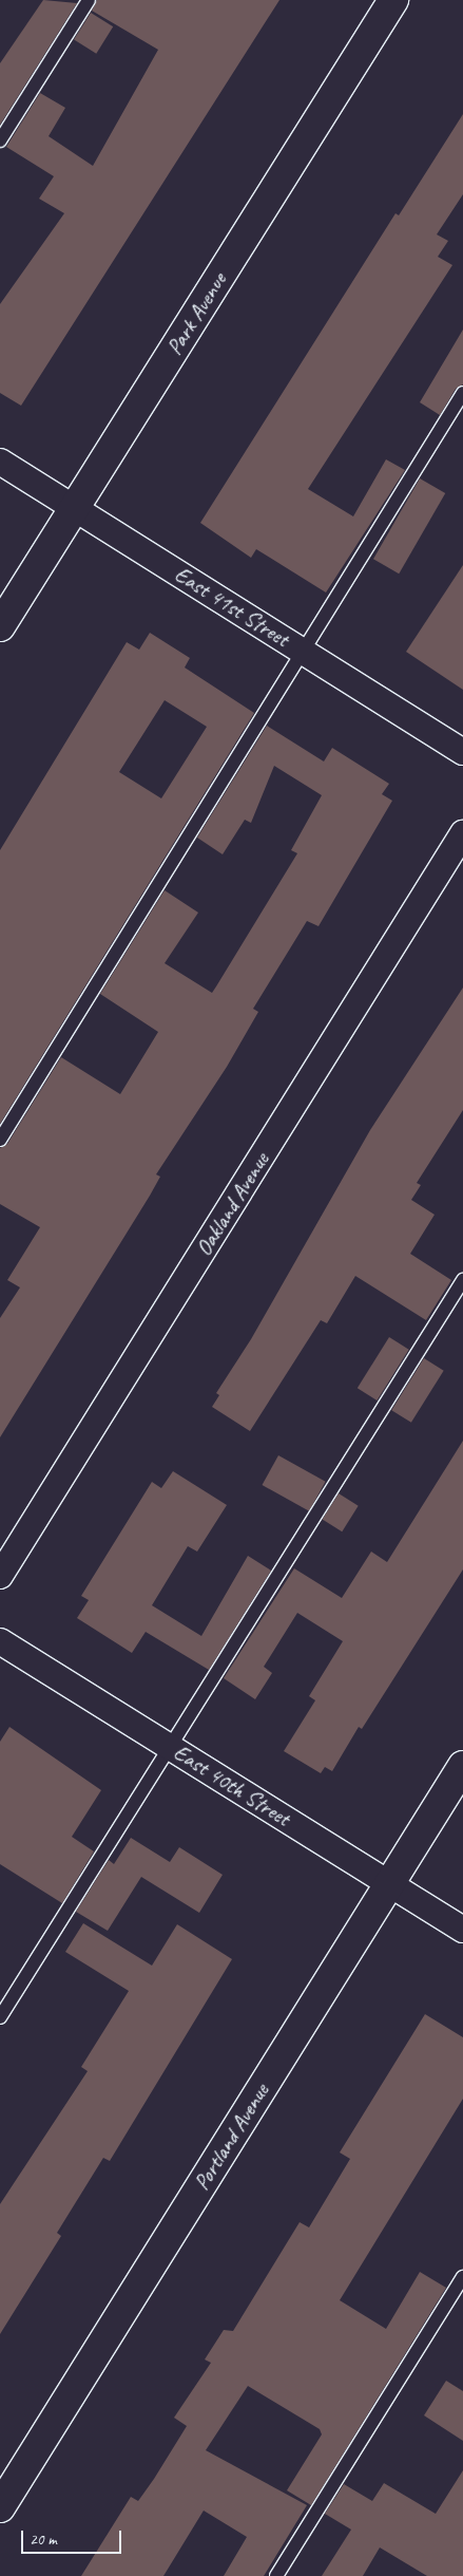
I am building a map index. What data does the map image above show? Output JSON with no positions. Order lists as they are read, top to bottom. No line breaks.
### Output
{"streets":{"street":["Park Avenue","East 41st Street","Oakland Avenue","East 40th Street","Portland Avenue"]},"crossings":[["Park Avenue","East 41st Street"],["East 40th Street","Portland Avenue"]],"scale_bar":"20 m"}
